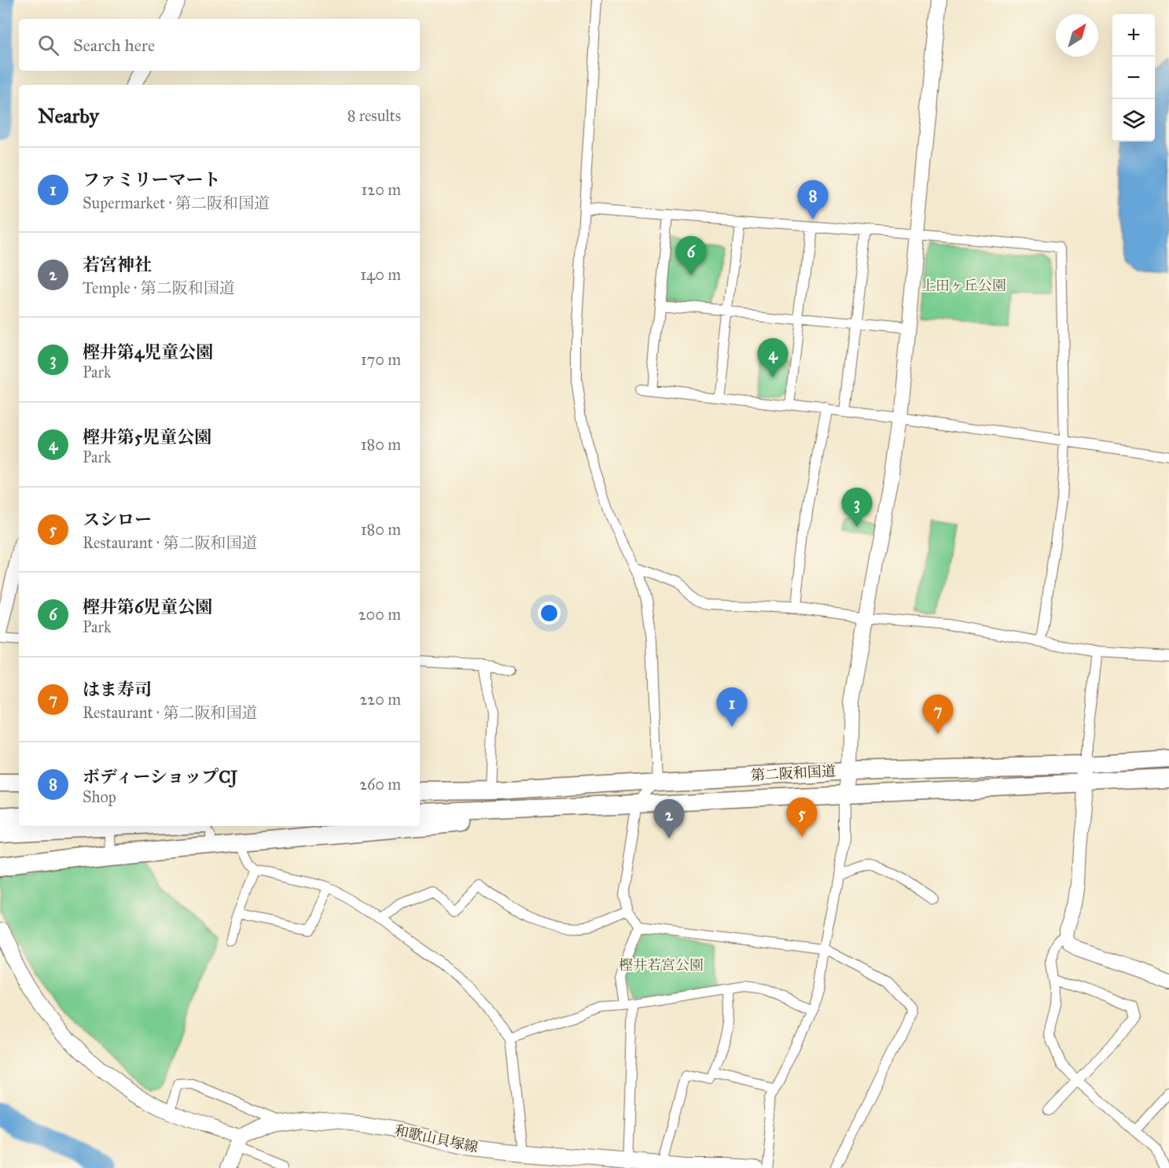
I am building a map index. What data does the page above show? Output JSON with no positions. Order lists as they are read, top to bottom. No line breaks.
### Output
{"streets":{"highway":["第二阪和国道"],"main road":["和歌山貝塚線"]},"parks":["上田ヶ丘公園","樫井若宮公園"],"north":"top right","page":{"map_buttons":["+","−"],"search":"Search here","heading":["Nearby","8 results"],"list":[{"mark":"1","name":"ファミリーマート","note":"Supermarket · 第二阪和国道","value":"120 m"},{"mark":"2","name":"若宮神社","note":"Temple · 第二阪和国道","value":"140 m"},{"mark":"3","name":"樫井第4児童公園","note":"Park","value":"170 m"},{"mark":"4","name":"樫井第5児童公園","note":"Park","value":"180 m"},{"mark":"5","name":"スシロー","note":"Restaurant · 第二阪和国道","value":"180 m"},{"mark":"6","name":"樫井第6児童公園","note":"Park","value":"200 m"},{"mark":"7","name":"はま寿司","note":"Restaurant · 第二阪和国道","value":"220 m"},{"mark":"8","name":"ボディーショップCJ","note":"Shop","value":"260 m"}],"pins":["8","6","4","3","1","7","5","2"]}}
